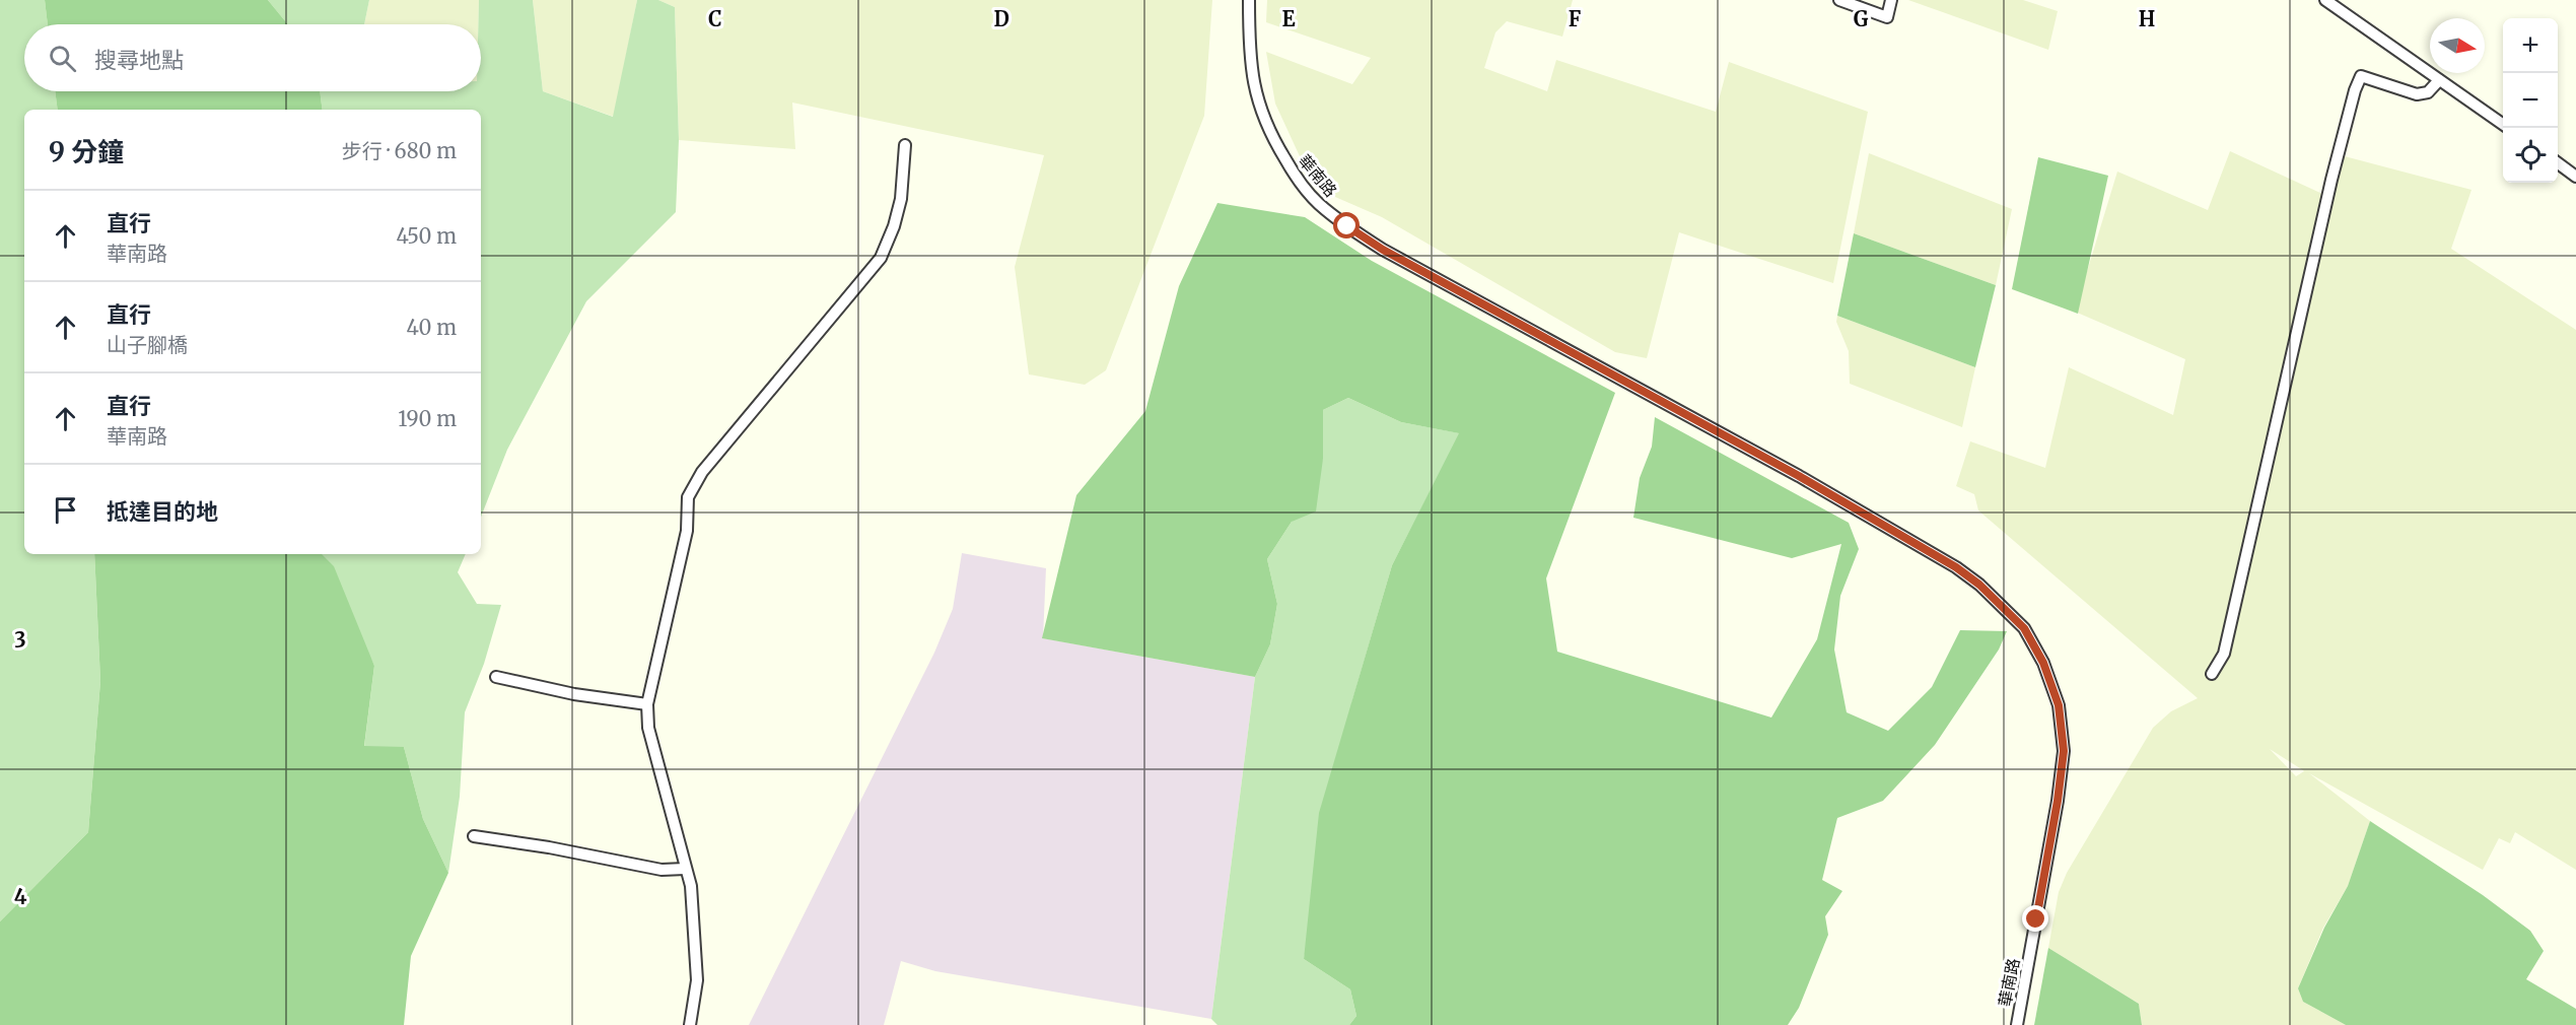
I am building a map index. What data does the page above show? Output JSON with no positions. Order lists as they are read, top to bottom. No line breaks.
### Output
{"streets":{"street":["華南路"]},"north":"right","page":{"map_buttons":["+","−"],"search":"搜尋地點","heading":["9 分鐘","步行 · 680 m"],"list":[["直行","華南路","450 m"],["直行","山子腳橋","40 m"],["直行","華南路","190 m"],"抵達目的地"]},"grid":{"columns":["C","D","E","F","G","H"],"rows":["3","4"]}}
